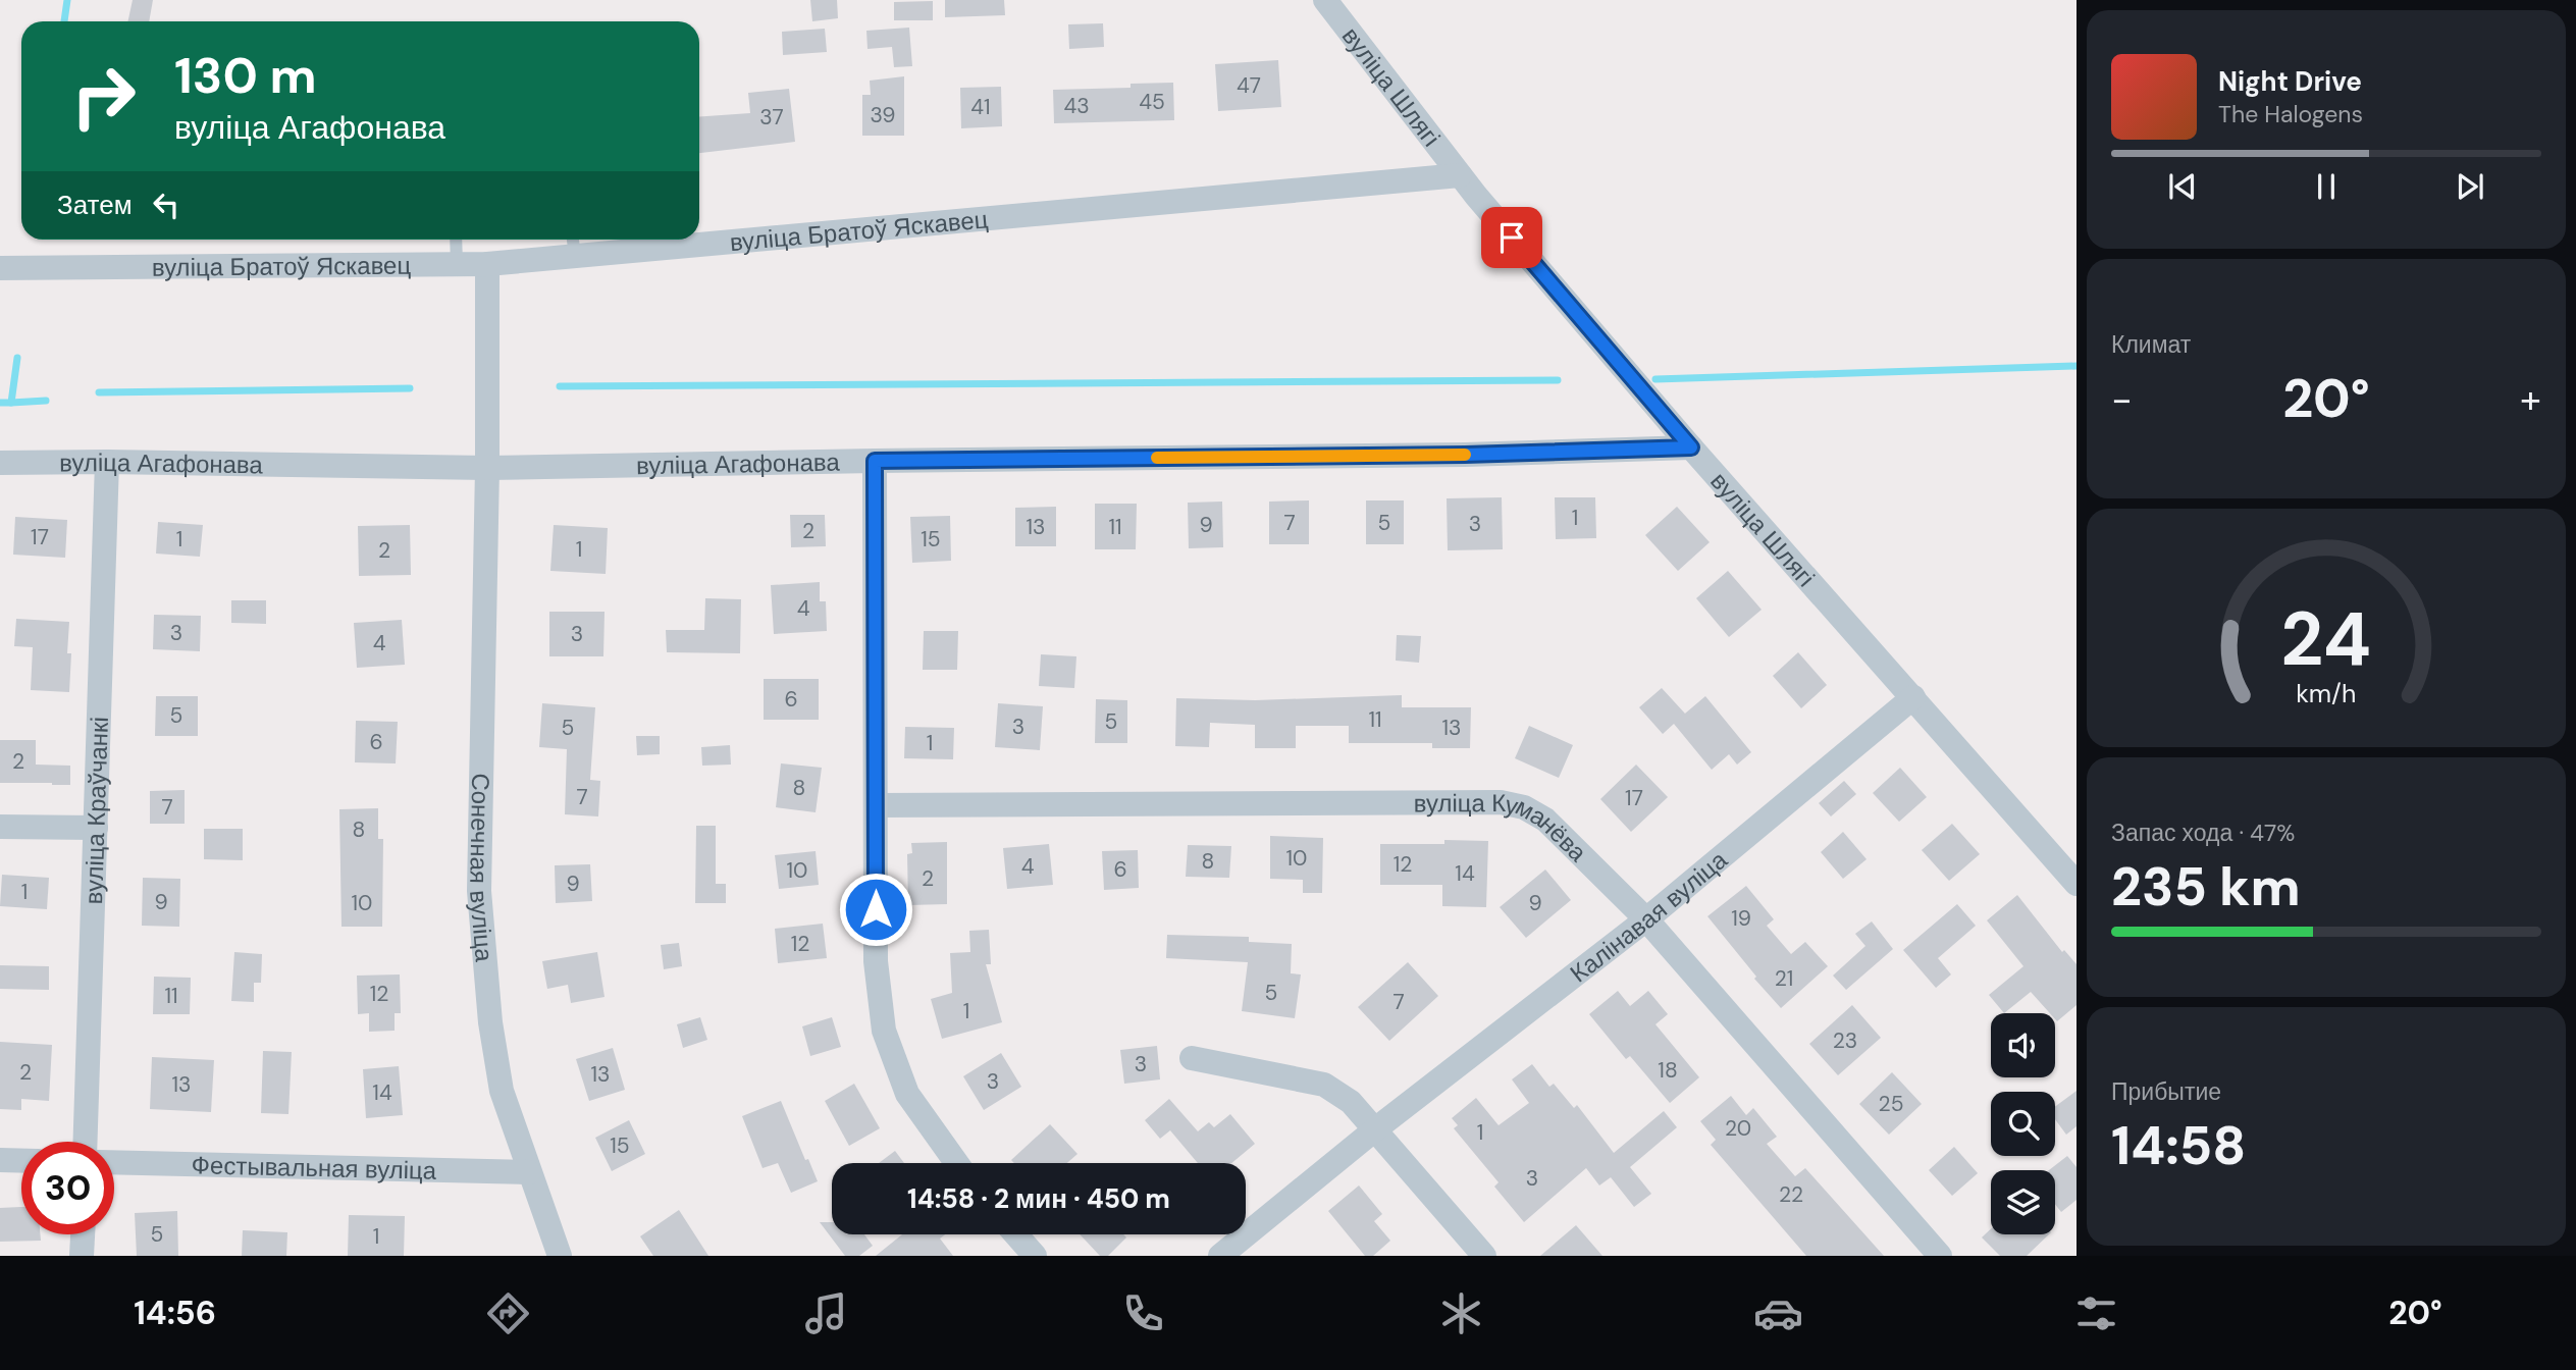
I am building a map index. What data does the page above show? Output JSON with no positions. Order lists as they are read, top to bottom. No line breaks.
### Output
{"streets":{"street":["вуліца Шлягі","вуліца Братоў Яскавец","вуліца Агафонава","вуліца Краўчанкі","вуліца Куманёва","Сонечная вуліца","Калінавая вуліца","Фестывальная вуліца"]},"crossings":[["вуліца Шлягі","вуліца Братоў Яскавец"],["вуліца Шлягі","вуліца Агафонава"],["вуліца Шлягі","Калінавая вуліца"],["вуліца Братоў Яскавец","Сонечная вуліца"],["вуліца Агафонава","вуліца Краўчанкі"],["вуліца Агафонава","Сонечная вуліца"],["вуліца Куманёва","Калінавая вуліца"],["Сонечная вуліца","Фестывальная вуліца"]],"house_numbers":["47","45","43","41","39","37","1","7","5","3","9","13","11","2","17","1","15","1","2","4","3","3","4","6","5","11","5","3","5","13","6","1","2","8","7","17","7","8","10","8","12","4","6","10","14","2","9","1","9","10","9","19","12","21","5","12","11","7","1","23","3","18","2","13","3","13","14","25","20","1","15","3","22","5","1"],"page":{"turn":["130 m","вуліца Агафонава"],"song":["Night Drive","The Halogens"],"then":"Затем","tile":["Климат",["Запас хода · 47%","235 km"],["Прибытие","14:58"]],"heat":["−","20°","+"],"limit":"30","trip":"14:58 · 2 мин · 450 m","tabs":["14:56","20°"],"gauge":["24","km/h"]}}
